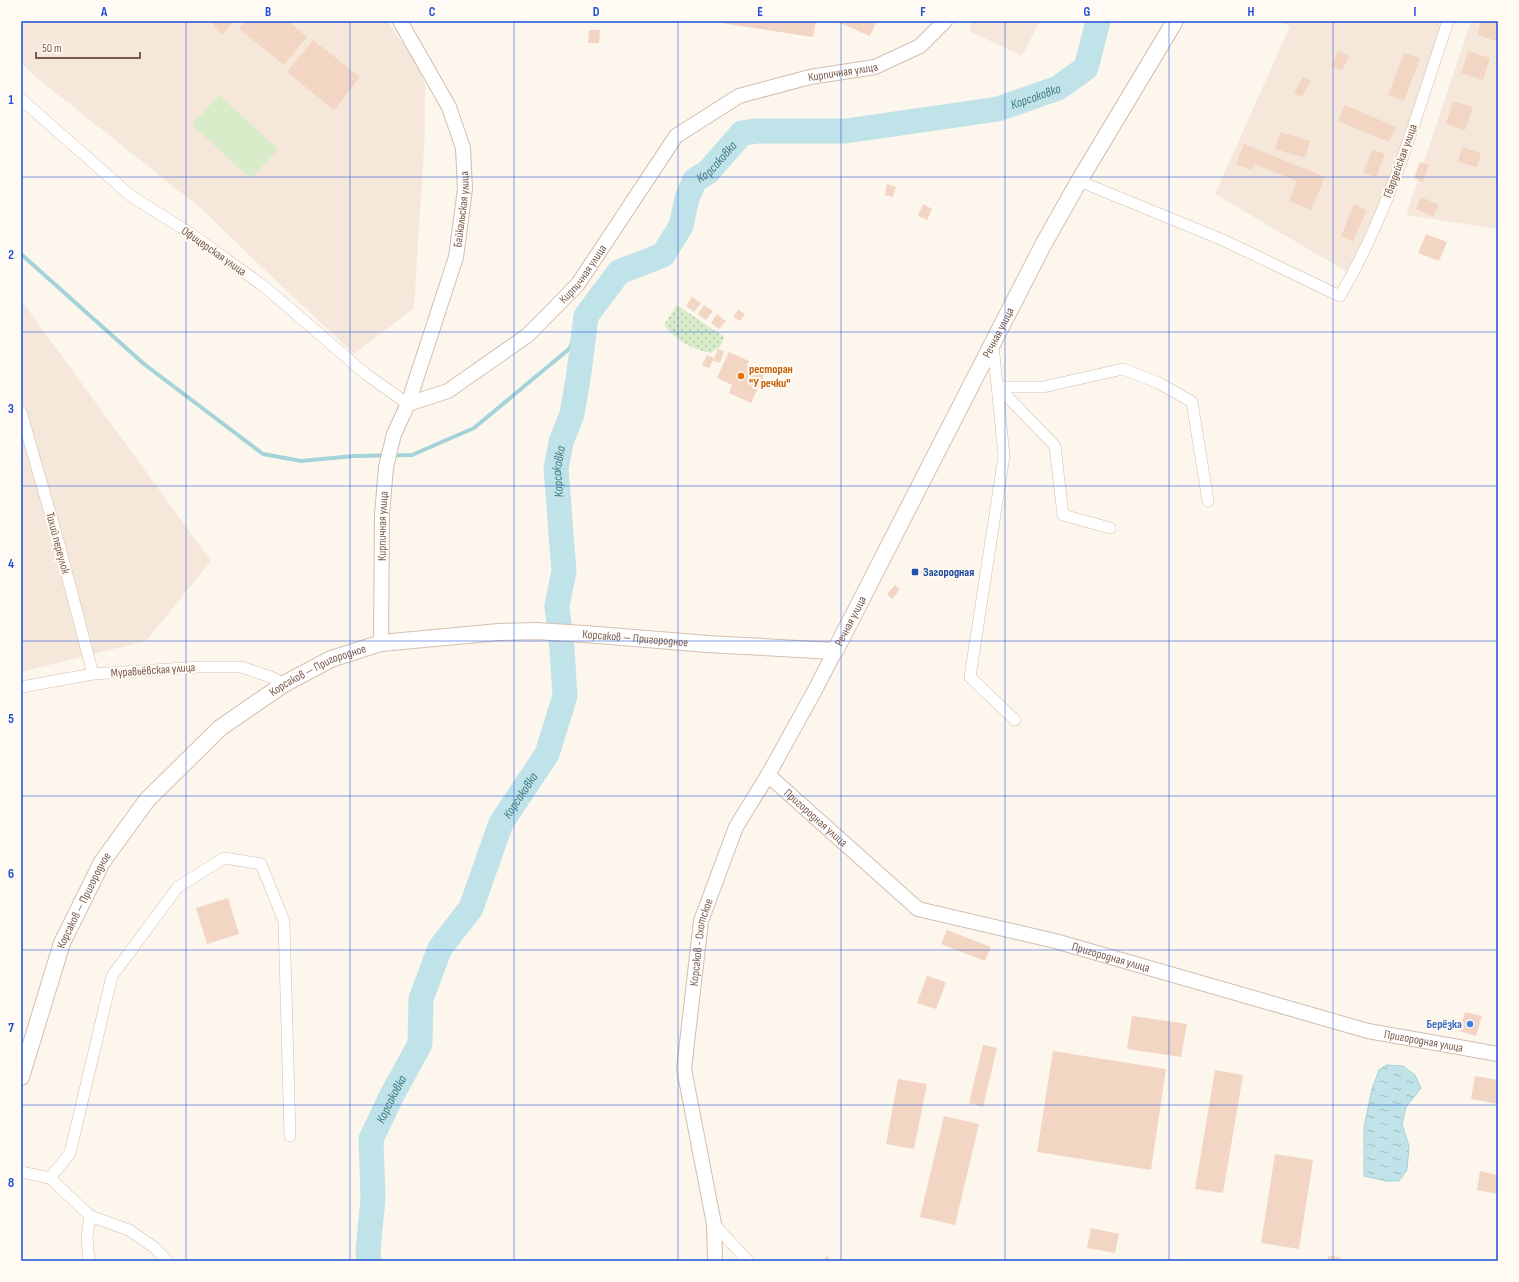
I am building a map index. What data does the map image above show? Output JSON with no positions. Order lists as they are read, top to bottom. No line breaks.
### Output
{"streets":{"main road":["Речная улица","Корсаков — Пригородное"],"street":["Кирпичная улица","Гвардейская улица","Байкальская улица","Офицерская улица","Тихий переулок","Муравьёвская улица","Пригородная улица","Корсаков - Охотское"]},"crossings":[["Кирпичная улица","Байкальская улица"],["Кирпичная улица","Офицерская улица"],["Кирпичная улица","Корсаков — Пригородное"],["Гвардейская улица","Речная улица"],["Байкальская улица","Офицерская улица"],["Речная улица","Корсаков — Пригородное"],["Речная улица","Корсаков - Охотское"],["Тихий переулок","Муравьёвская улица"],["Корсаков — Пригородное","Муравьёвская улица"],["Корсаков — Пригородное","Корсаков - Охотское"],["Пригородная улица","Корсаков - Охотское"]],"water":["Корсаковка"],"places":{"other":["ресторан \"У речки\"","Берёзка"],"transit":["Загородная"]},"scale_bar":"50 m","grid":{"columns":["A","B","C","D","E","F","G","H","I"],"rows":["1","2","3","4","5","6","7","8"]}}
